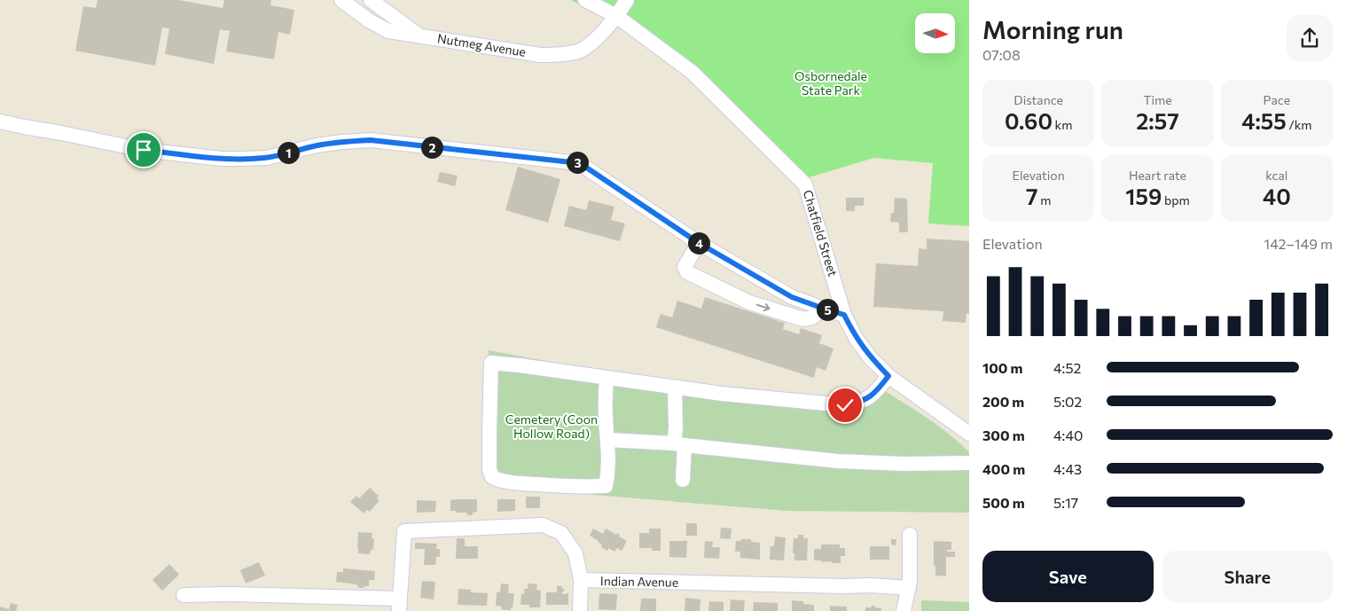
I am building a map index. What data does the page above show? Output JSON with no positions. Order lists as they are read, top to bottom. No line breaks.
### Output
{"streets":{"street":["Nutmeg Avenue","Chatfield Street","Indian Avenue"]},"crossings":[["Nutmeg Avenue","Chatfield Street"]],"parks":["Osbornedale State Park","Cemetery (Coon Hollow Road)"],"north":"right","page":{"heading":["Morning run","07:08"],"stats":[["Distance","0.60 km"],["Time","2:57"],["Pace","4:55 /km"],["Elevation","7 m"],["Heart rate","159 bpm"],["kcal","40"]],"pins":["2","1","3","4","5"],"chart":["Elevation","142–149 m"],"list":[{"name":"100 m","note":"4:52"},{"name":"200 m","note":"5:02"},{"name":"300 m","note":"4:40"},{"name":"400 m","note":"4:43"},{"name":"500 m","note":"5:17"}],"buttons":["Save","Share"]}}
